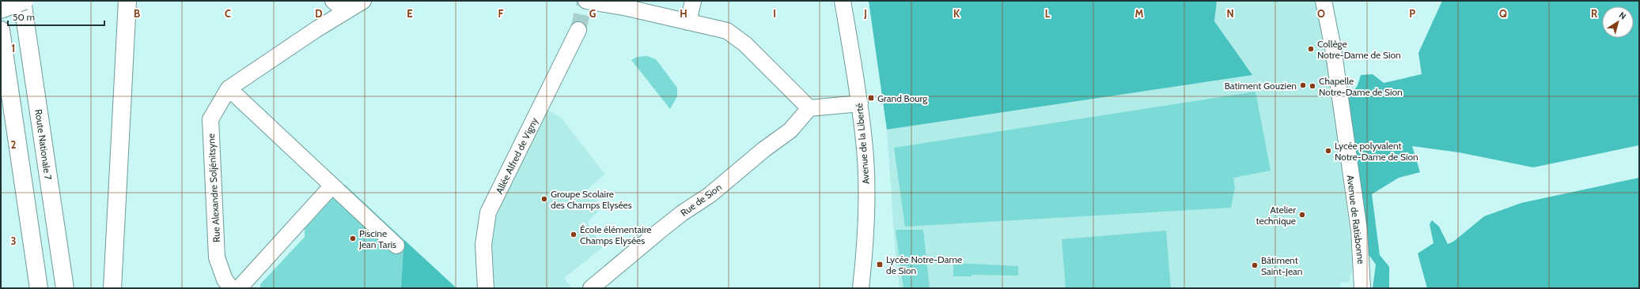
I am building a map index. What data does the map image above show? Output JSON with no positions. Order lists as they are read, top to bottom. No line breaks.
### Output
{"streets":{"main road":["Route Nationale 7"],"street":["Avenue de la Liberté","Allée Alfred de Vigny","Rue Alexandre Soljénitsyne","Rue de Sion","Avenue de Ratisbonne"]},"places":{"other":["Collège Notre-Dame de Sion","Batiment Gouzien","Chapelle Notre-Dame de Sion","Lycée polyvalent Notre-Dame de Sion","Groupe Scolaire des Champs Elysées","Atelier technique","École élémentaire Champs Elysées","Piscine Jean Taris","Bâtiment Saint-Jean"],"transit":["Grand Bourg","Lycée Notre-Dame de Sion"]},"scale_bar":"50 m","north":"top right","grid":{"columns":["B","C","D","E","F","G","H","I","J","K","L","M","N","O","P","Q","R"],"rows":["1","2","3"]}}
